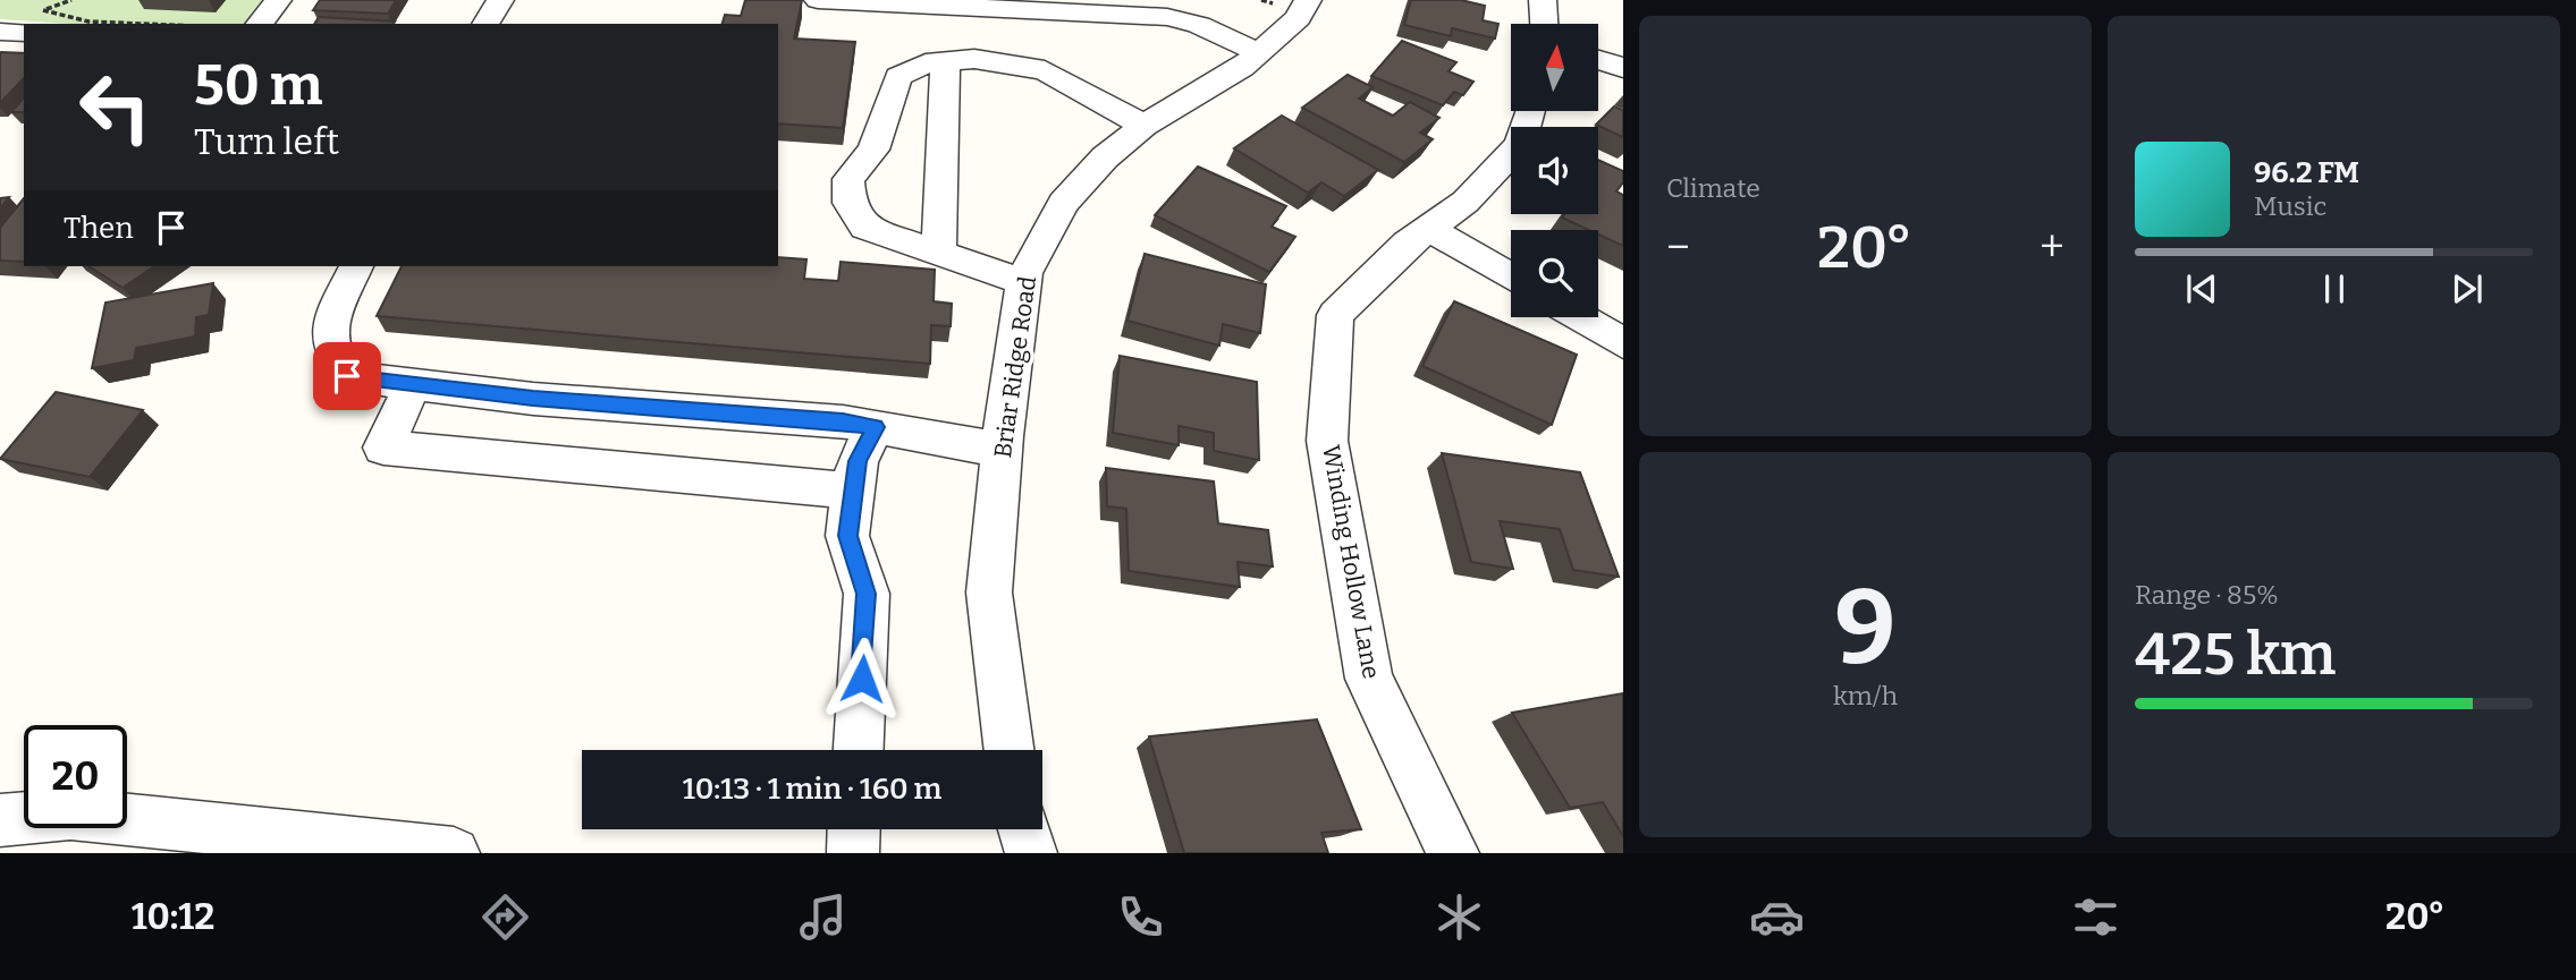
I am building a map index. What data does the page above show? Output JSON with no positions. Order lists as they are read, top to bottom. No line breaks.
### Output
{"streets":{"street":["Briar Ridge Road","Winding Hollow Lane"]},"north":"top","page":{"tile":["Climate",["9","km/h"],["Range · 85%","425 km"]],"turn":["50 m","Turn left"],"song":["96.2 FM","Music"],"then":"Then","heat":["−","20°","+"],"limit":"20","trip":"10:13 · 1 min · 160 m","tabs":["10:12","20°"]}}
